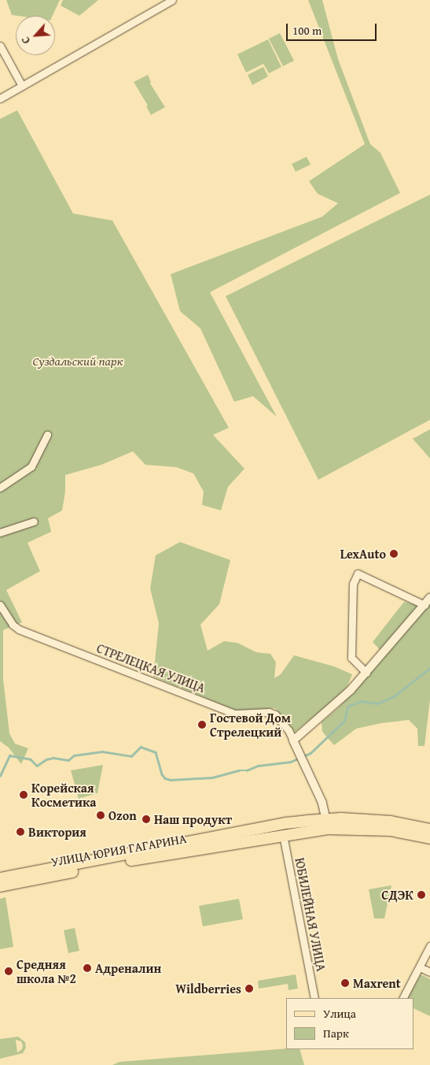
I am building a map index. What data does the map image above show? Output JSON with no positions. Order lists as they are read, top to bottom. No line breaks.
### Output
{"streets":{"main road":["УЛИЦА ЮРИЯ ГАГАРИНА"],"street":["СТРЕЛЕЦКАЯ УЛИЦА","ЮБИЛЕЙНАЯ УЛИЦА"]},"crossings":[["СТРЕЛЕЦКАЯ УЛИЦА","УЛИЦА ЮРИЯ ГАГАРИНА"],["УЛИЦА ЮРИЯ ГАГАРИНА","ЮБИЛЕЙНАЯ УЛИЦА"]],"parks":["Суздальский парк"],"places":["LexAuto","Гостевой Дом Стрелецкий","Корейская Косметика","Ozon","Наш продукт","Виктория","СДЭК","Адреналин","Средняя школа №2","Maxrent","Wildberries"],"legend":["Улица","Парк"],"scale_bar":"100 m","north":"bottom left"}
